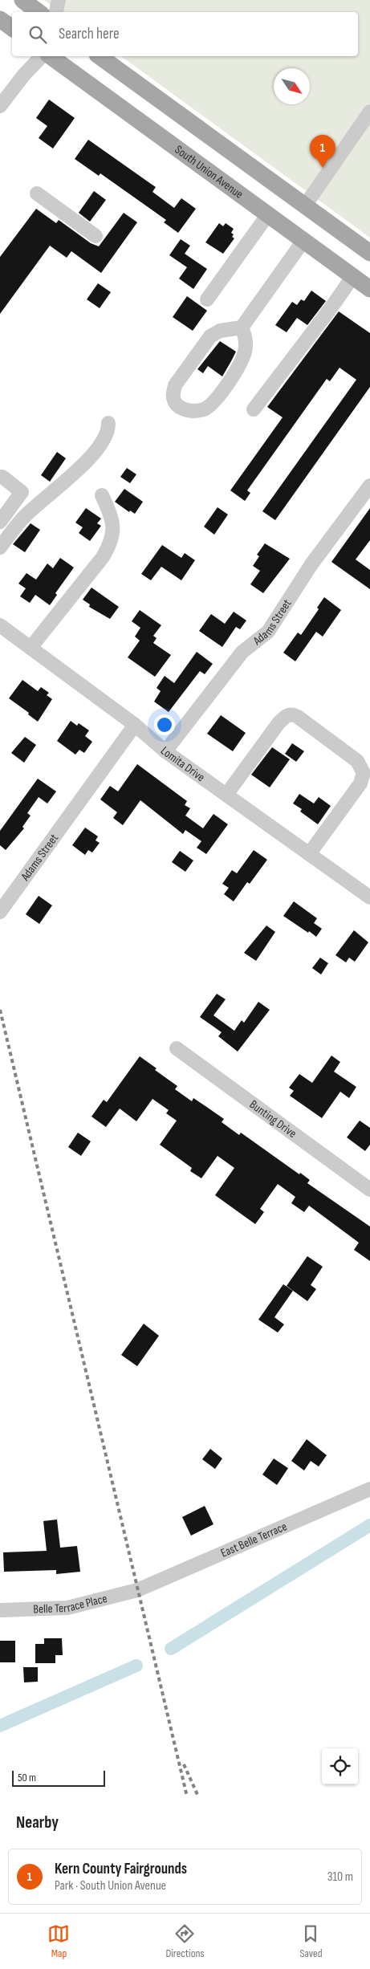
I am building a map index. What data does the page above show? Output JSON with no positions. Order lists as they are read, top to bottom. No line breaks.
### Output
{"streets":{"main road":["South Union Avenue"],"street":["Adams Street","Lomita Drive","Bunting Drive","East Belle Terrace","Belle Terrace Place"]},"crossings":[["Adams Street","Lomita Drive"],["East Belle Terrace","Belle Terrace Place"]],"scale_bar":"50 m","north":"bottom right","page":{"search":"Search here","pins":"1","scale":"50 m","heading":"Nearby","list":[{"mark":"1","name":"Kern County Fairgrounds","note":"Park · South Union Avenue","value":"310 m"}],"nav":["Map","Directions","Saved"]}}
